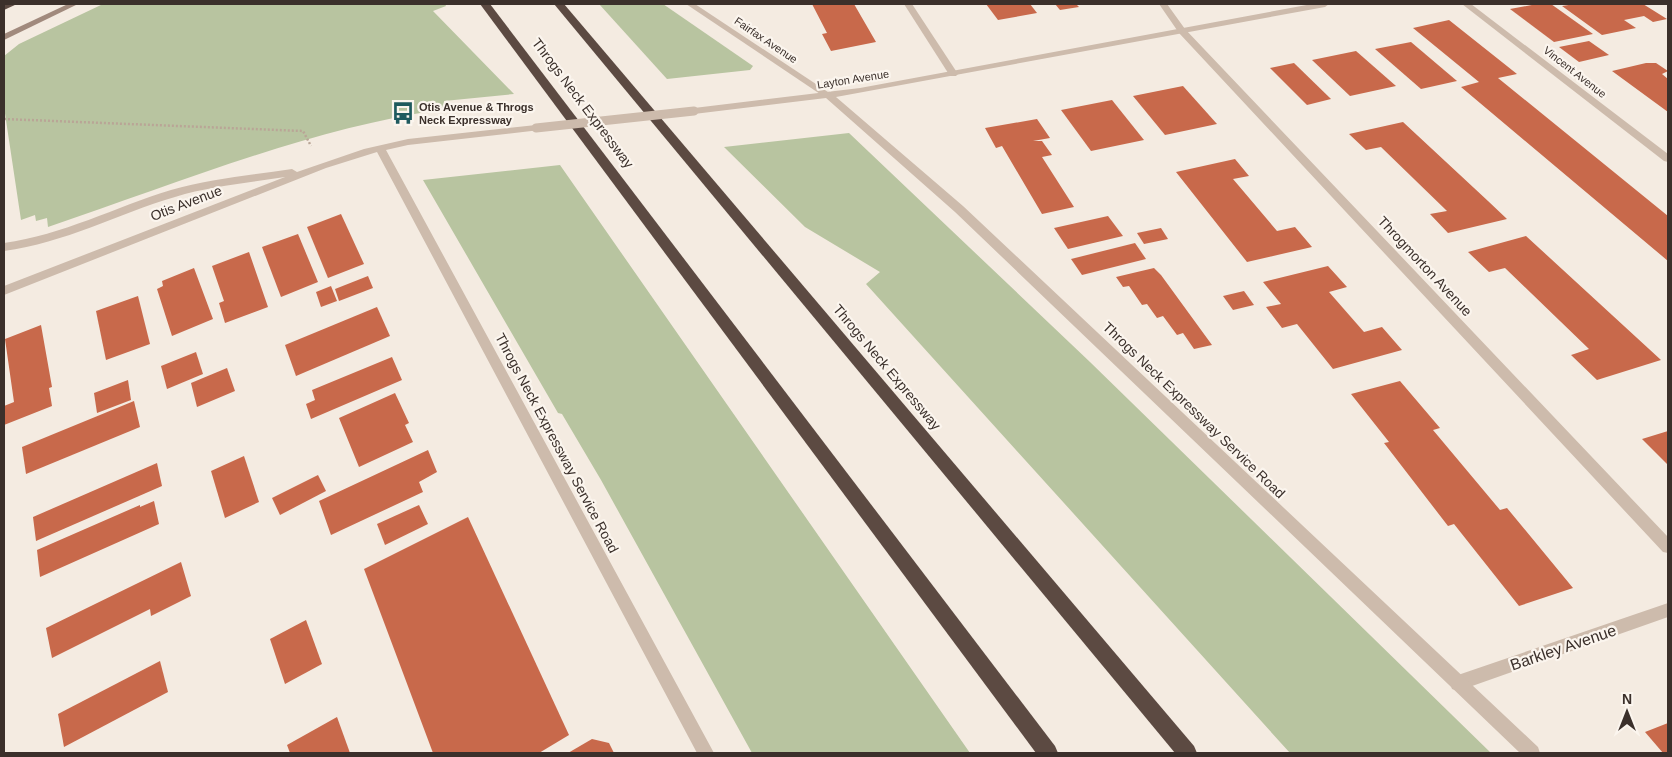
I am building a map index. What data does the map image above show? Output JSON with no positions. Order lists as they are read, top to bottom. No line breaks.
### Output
{"streets":{"highway":["Throgs Neck Expressway"],"street":["Fairfax Avenue","Vincent Avenue","Layton Avenue","Otis Avenue","Throgmorton Avenue","Throgs Neck Expressway Service Road","Barkley Avenue"]},"crossings":[["Fairfax Avenue","Layton Avenue"],["Fairfax Avenue","Throgs Neck Expressway Service Road"],["Layton Avenue","Otis Avenue"],["Layton Avenue","Throgmorton Avenue"],["Layton Avenue","Throgs Neck Expressway Service Road"],["Otis Avenue","Throgs Neck Expressway Service Road"],["Throgs Neck Expressway Service Road","Barkley Avenue"]],"places":{"bus stop":["Otis Avenue & Throgs Neck Expressway"]},"north":"top"}
